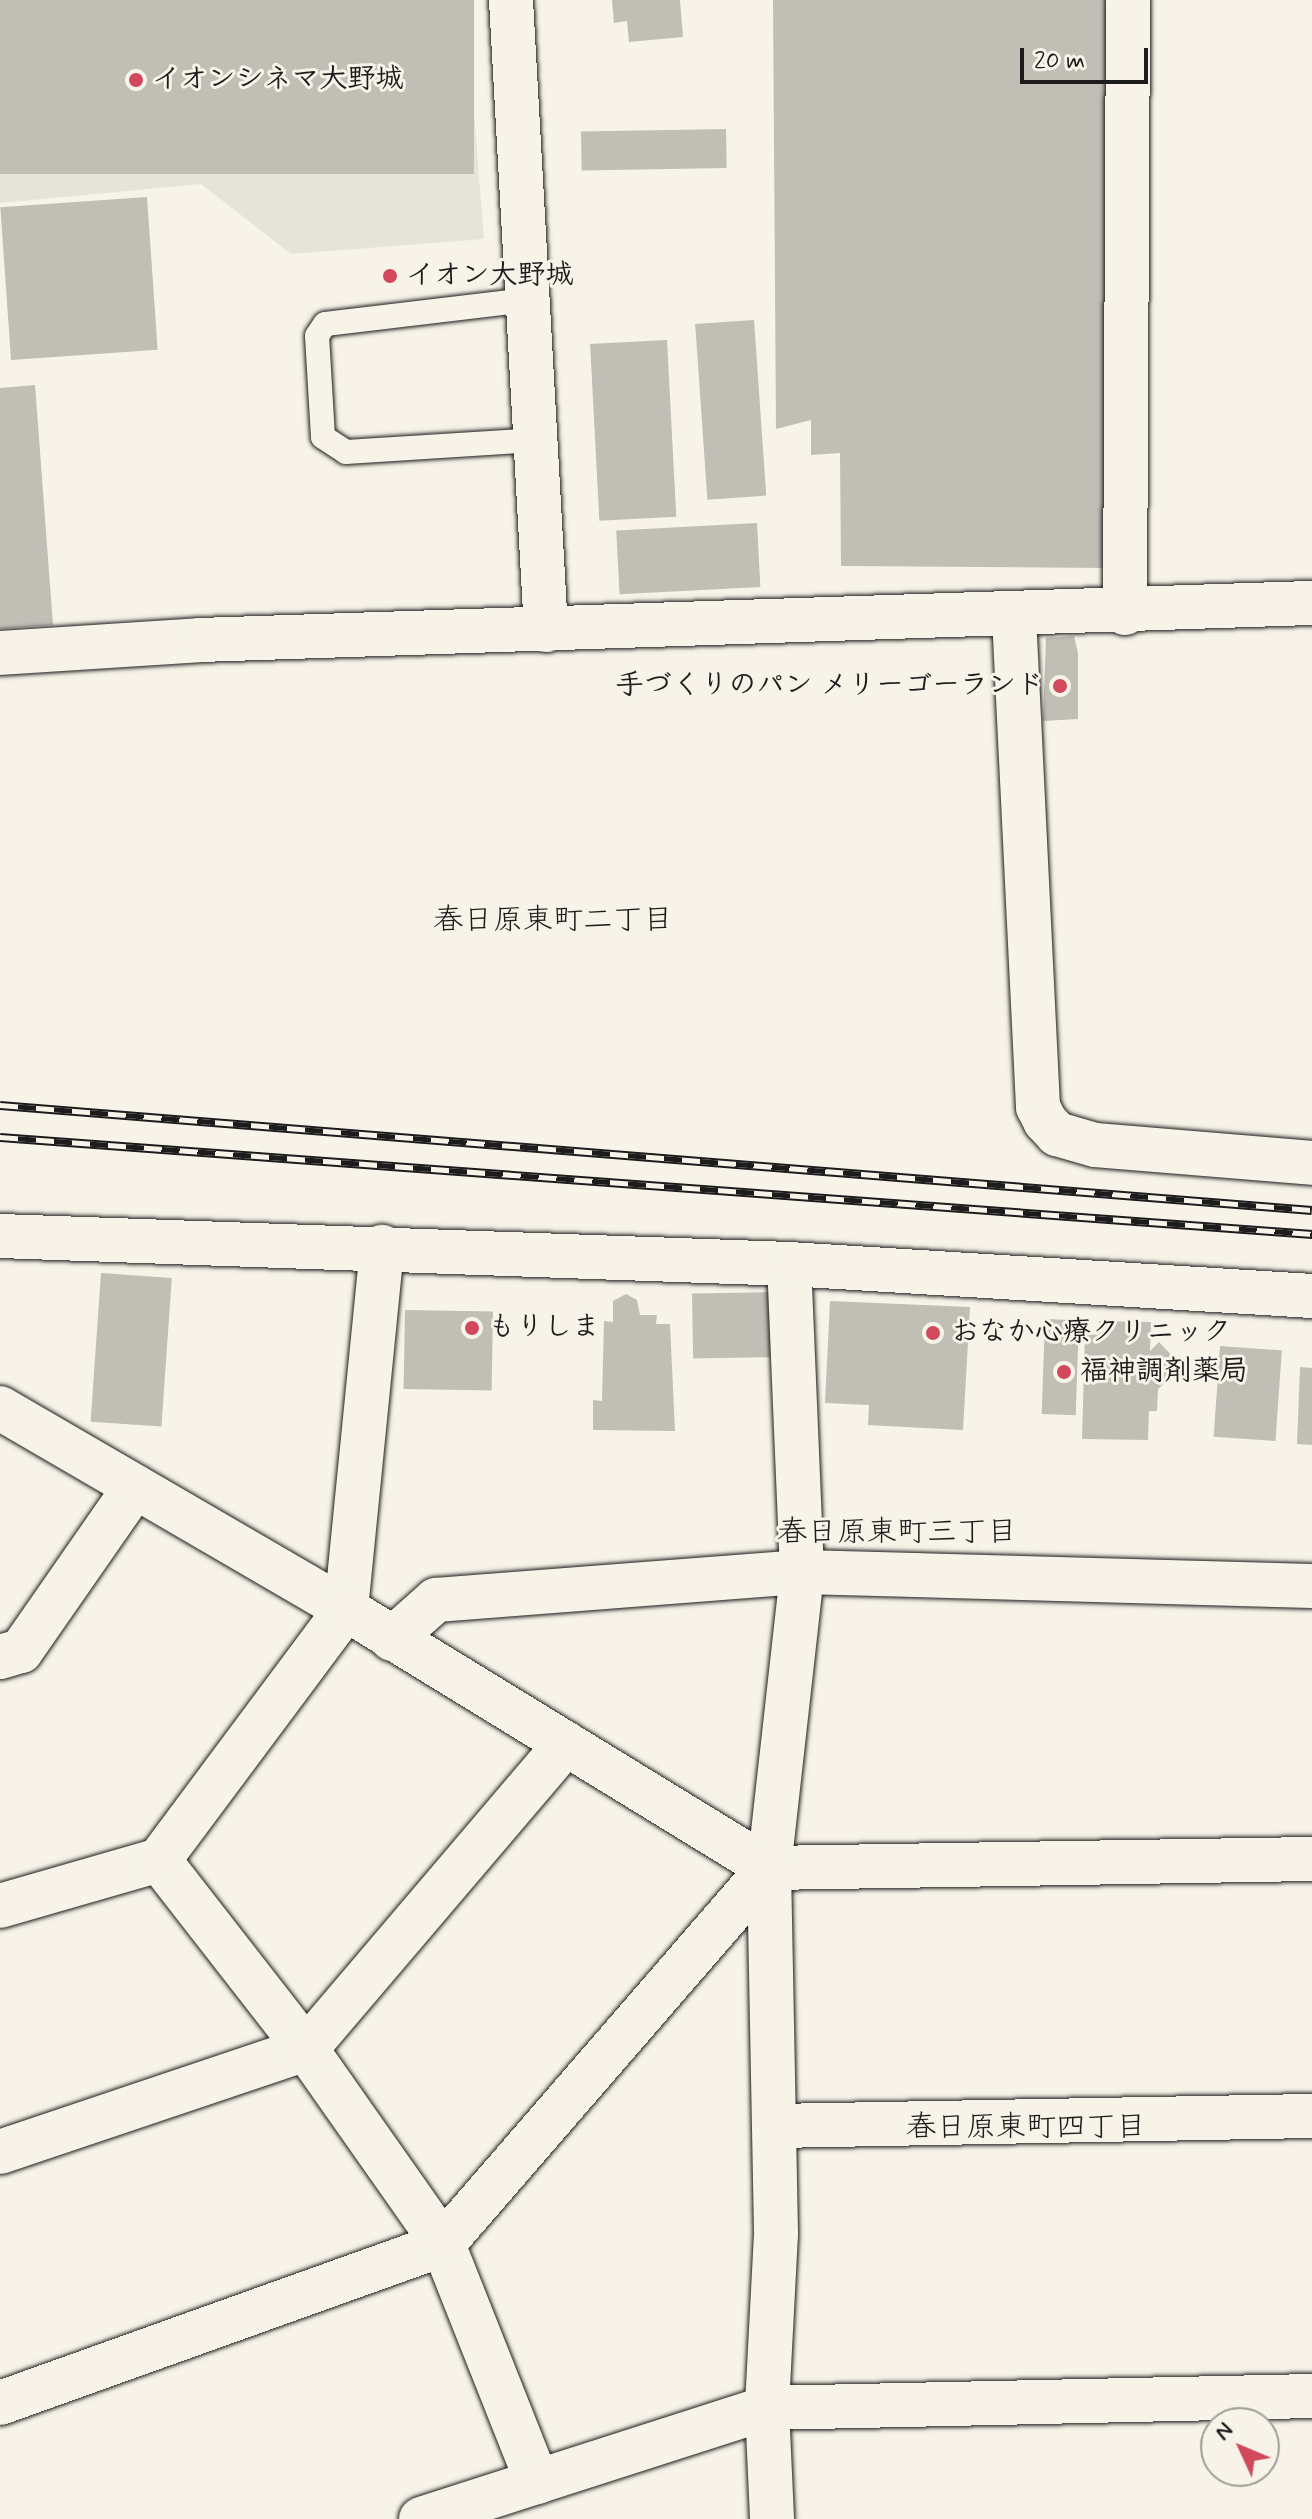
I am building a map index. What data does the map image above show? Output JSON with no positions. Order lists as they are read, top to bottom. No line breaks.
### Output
{"districts":["春日原東町二丁目","春日原東町三丁目","春日原東町四丁目"],"places":["イオンシネマ大野城","イオン大野城","手づくりのパン メリーゴーランド","もりしま","おなか心療クリニック","福神調剤薬局"],"scale_bar":"20 m","north":"top left"}
